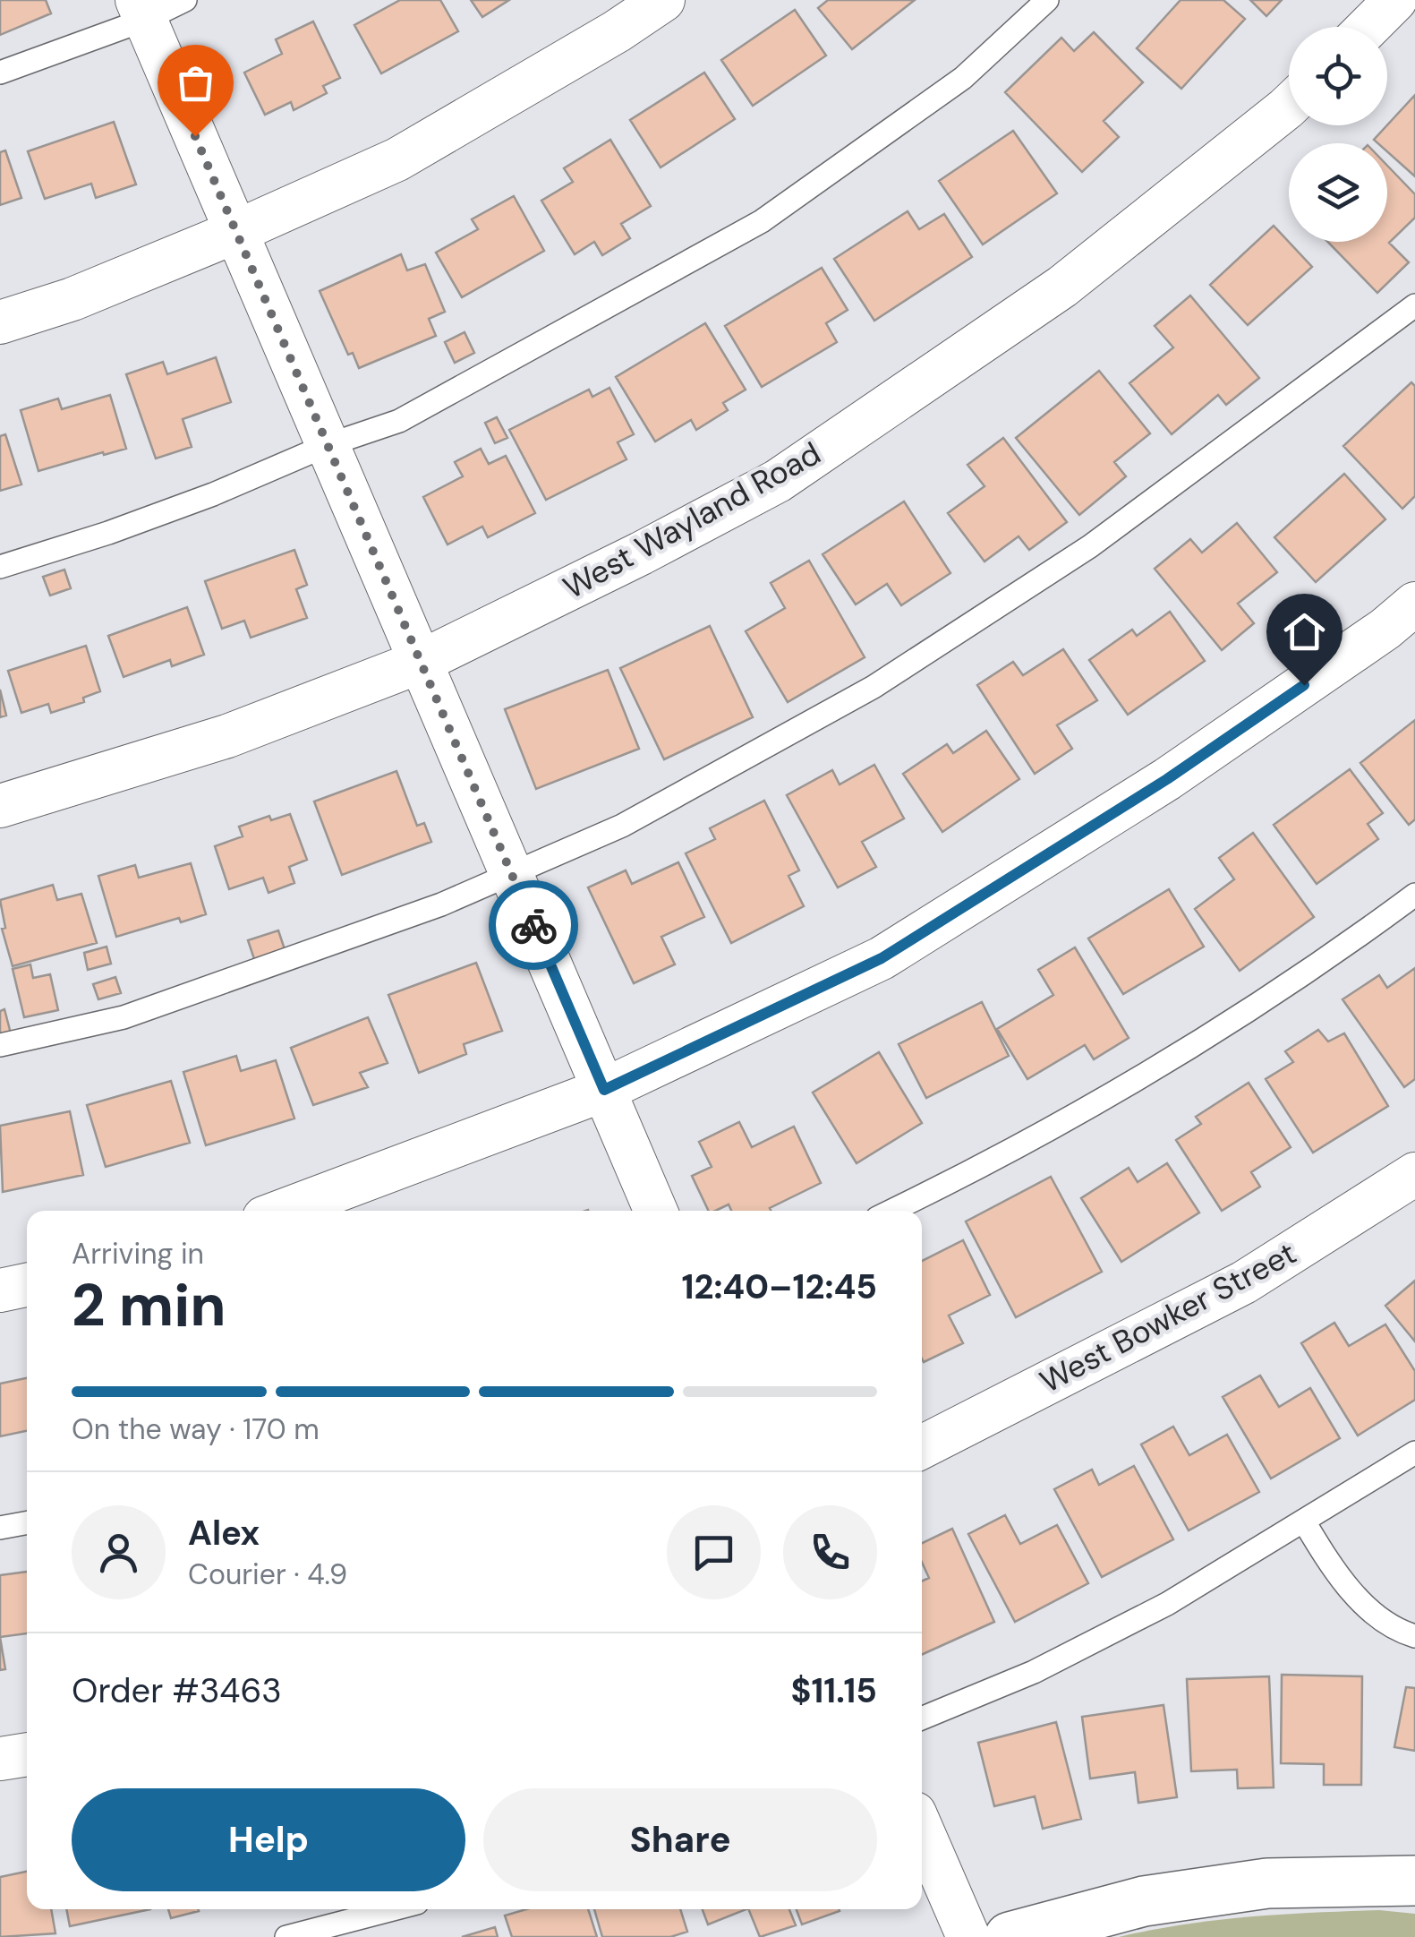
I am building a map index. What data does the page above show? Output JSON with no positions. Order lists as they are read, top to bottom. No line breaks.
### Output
{"streets":{"street":["West Wayland Road","West Bowker Street"]},"page":{"heading":["2 min","Arriving in","12:40–12:45"],"panel":["Alex","Courier · 4.9","Order #3463","$11.15"],"bar":"On the way · 170 m","buttons":["Help","Share"]}}
